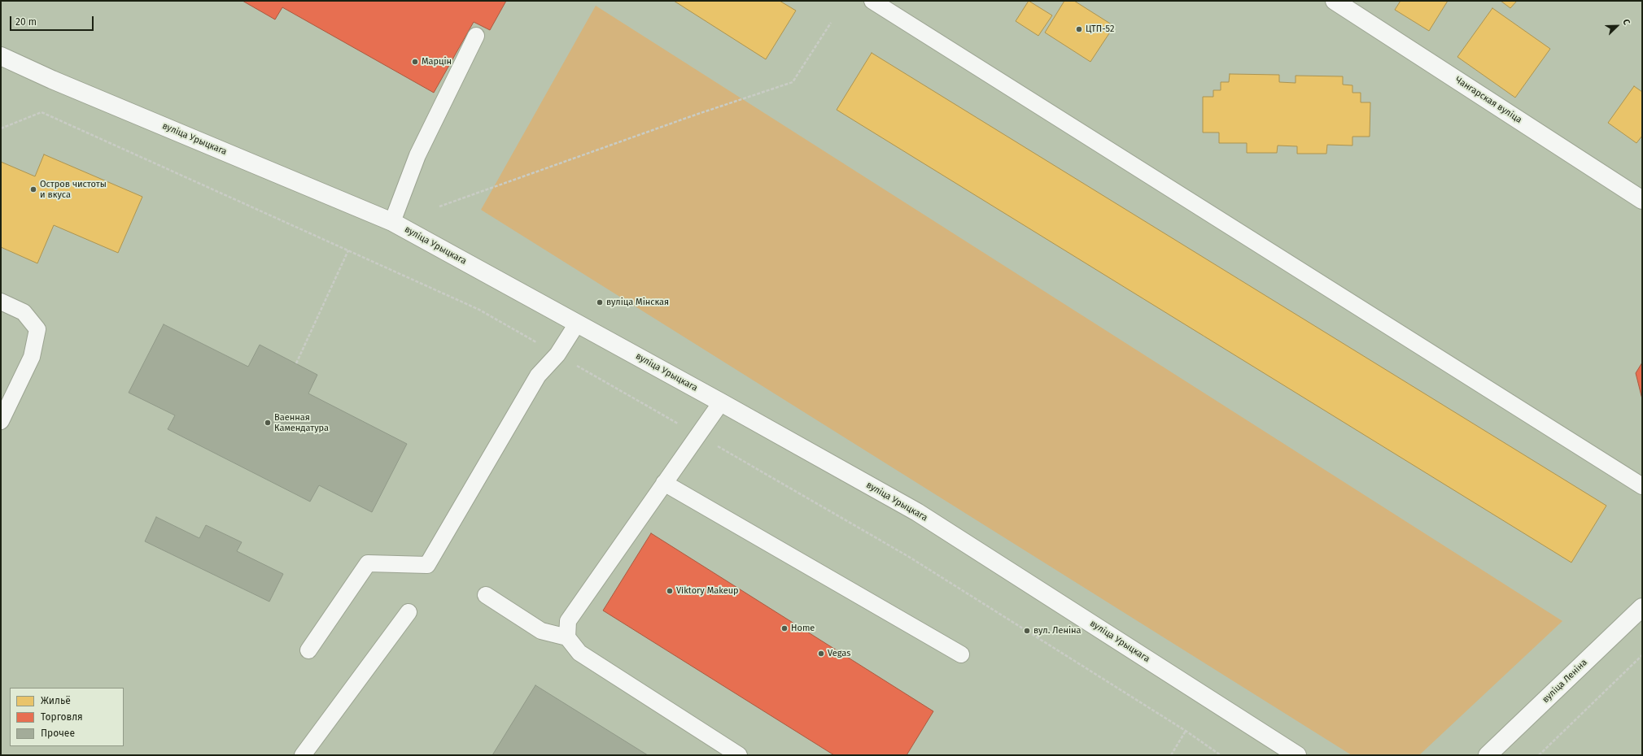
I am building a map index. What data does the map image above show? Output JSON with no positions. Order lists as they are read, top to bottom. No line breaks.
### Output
{"streets":{"main road":["Чангарская вуліца","вуліца Урыцкага","вуліца Леніна"]},"places":["ЦТП-52","Марцін","Остров чистоты и вкуса","вуліца Мінская","Ваенная Камендатура","Viktory Makeup","Home","вул. Леніна","Vegas"],"legend":["Жильё","Торговля","Прочее"],"scale_bar":"20 m","north":"top right"}
